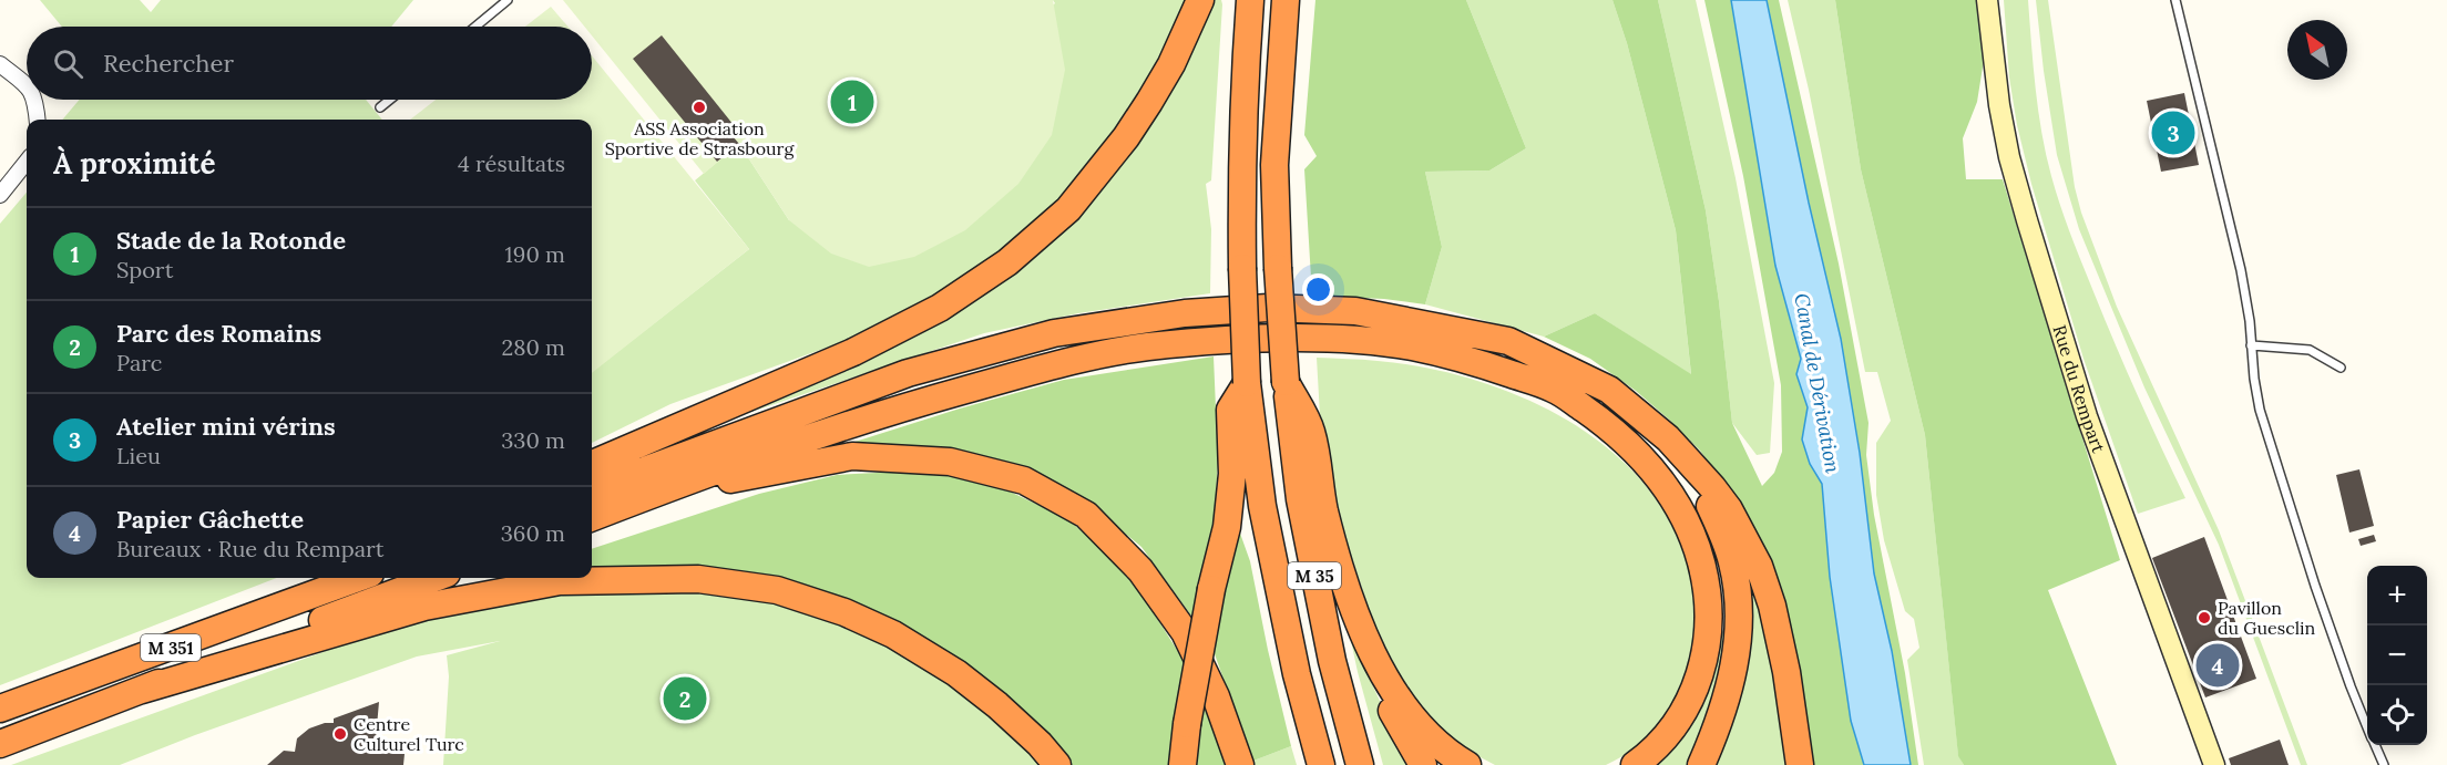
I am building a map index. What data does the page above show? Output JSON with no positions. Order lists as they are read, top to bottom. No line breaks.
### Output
{"streets":{"highway":["M 35","M 351"],"street":["Rue du Rempart"]},"water":["Canal de Dérivation"],"places":["ASS Association Sportive de Strasbourg","Pavillon du Guesclin","Centre Culturel Turc"],"north":"top left","page":{"search":"Rechercher","pins":["1","3","4","2"],"heading":["À proximité","4 résultats"],"list":[{"mark":"1","name":"Stade de la Rotonde","note":"Sport","value":"190 m"},{"mark":"2","name":"Parc des Romains","note":"Parc","value":"280 m"},{"mark":"3","name":"Atelier mini vérins","note":"Lieu","value":"330 m"},{"mark":"4","name":"Papier Gâchette","note":"Bureaux · Rue du Rempart","value":"360 m"}],"map_buttons":["+","−"]}}
